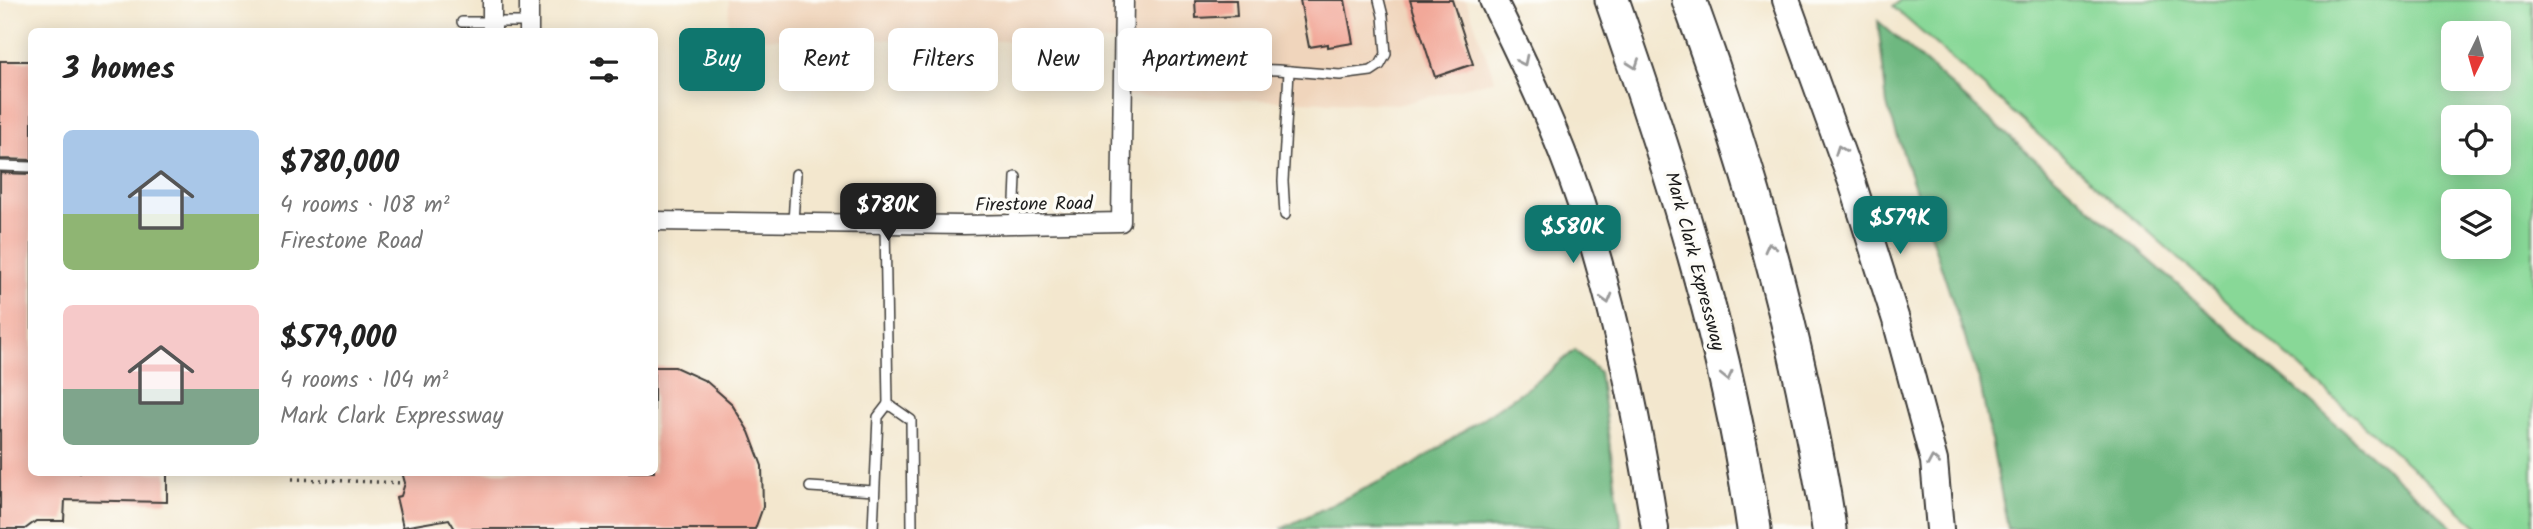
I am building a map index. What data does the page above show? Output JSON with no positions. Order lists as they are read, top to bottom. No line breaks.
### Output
{"streets":{"highway":["Mark Clark Expressway"],"street":["Firestone Road"]},"north":"bottom","page":{"chip":["Buy","Rent","Filters","New","Apartment"],"heading":"3 homes","list":[{"name":"$780,000","note":"4 rooms · 108 m² · Firestone Road"},{"name":"$579,000","note":"4 rooms · 104 m² · Mark Clark Expressway"}],"price":["$780K","$579K","$580K"]}}
